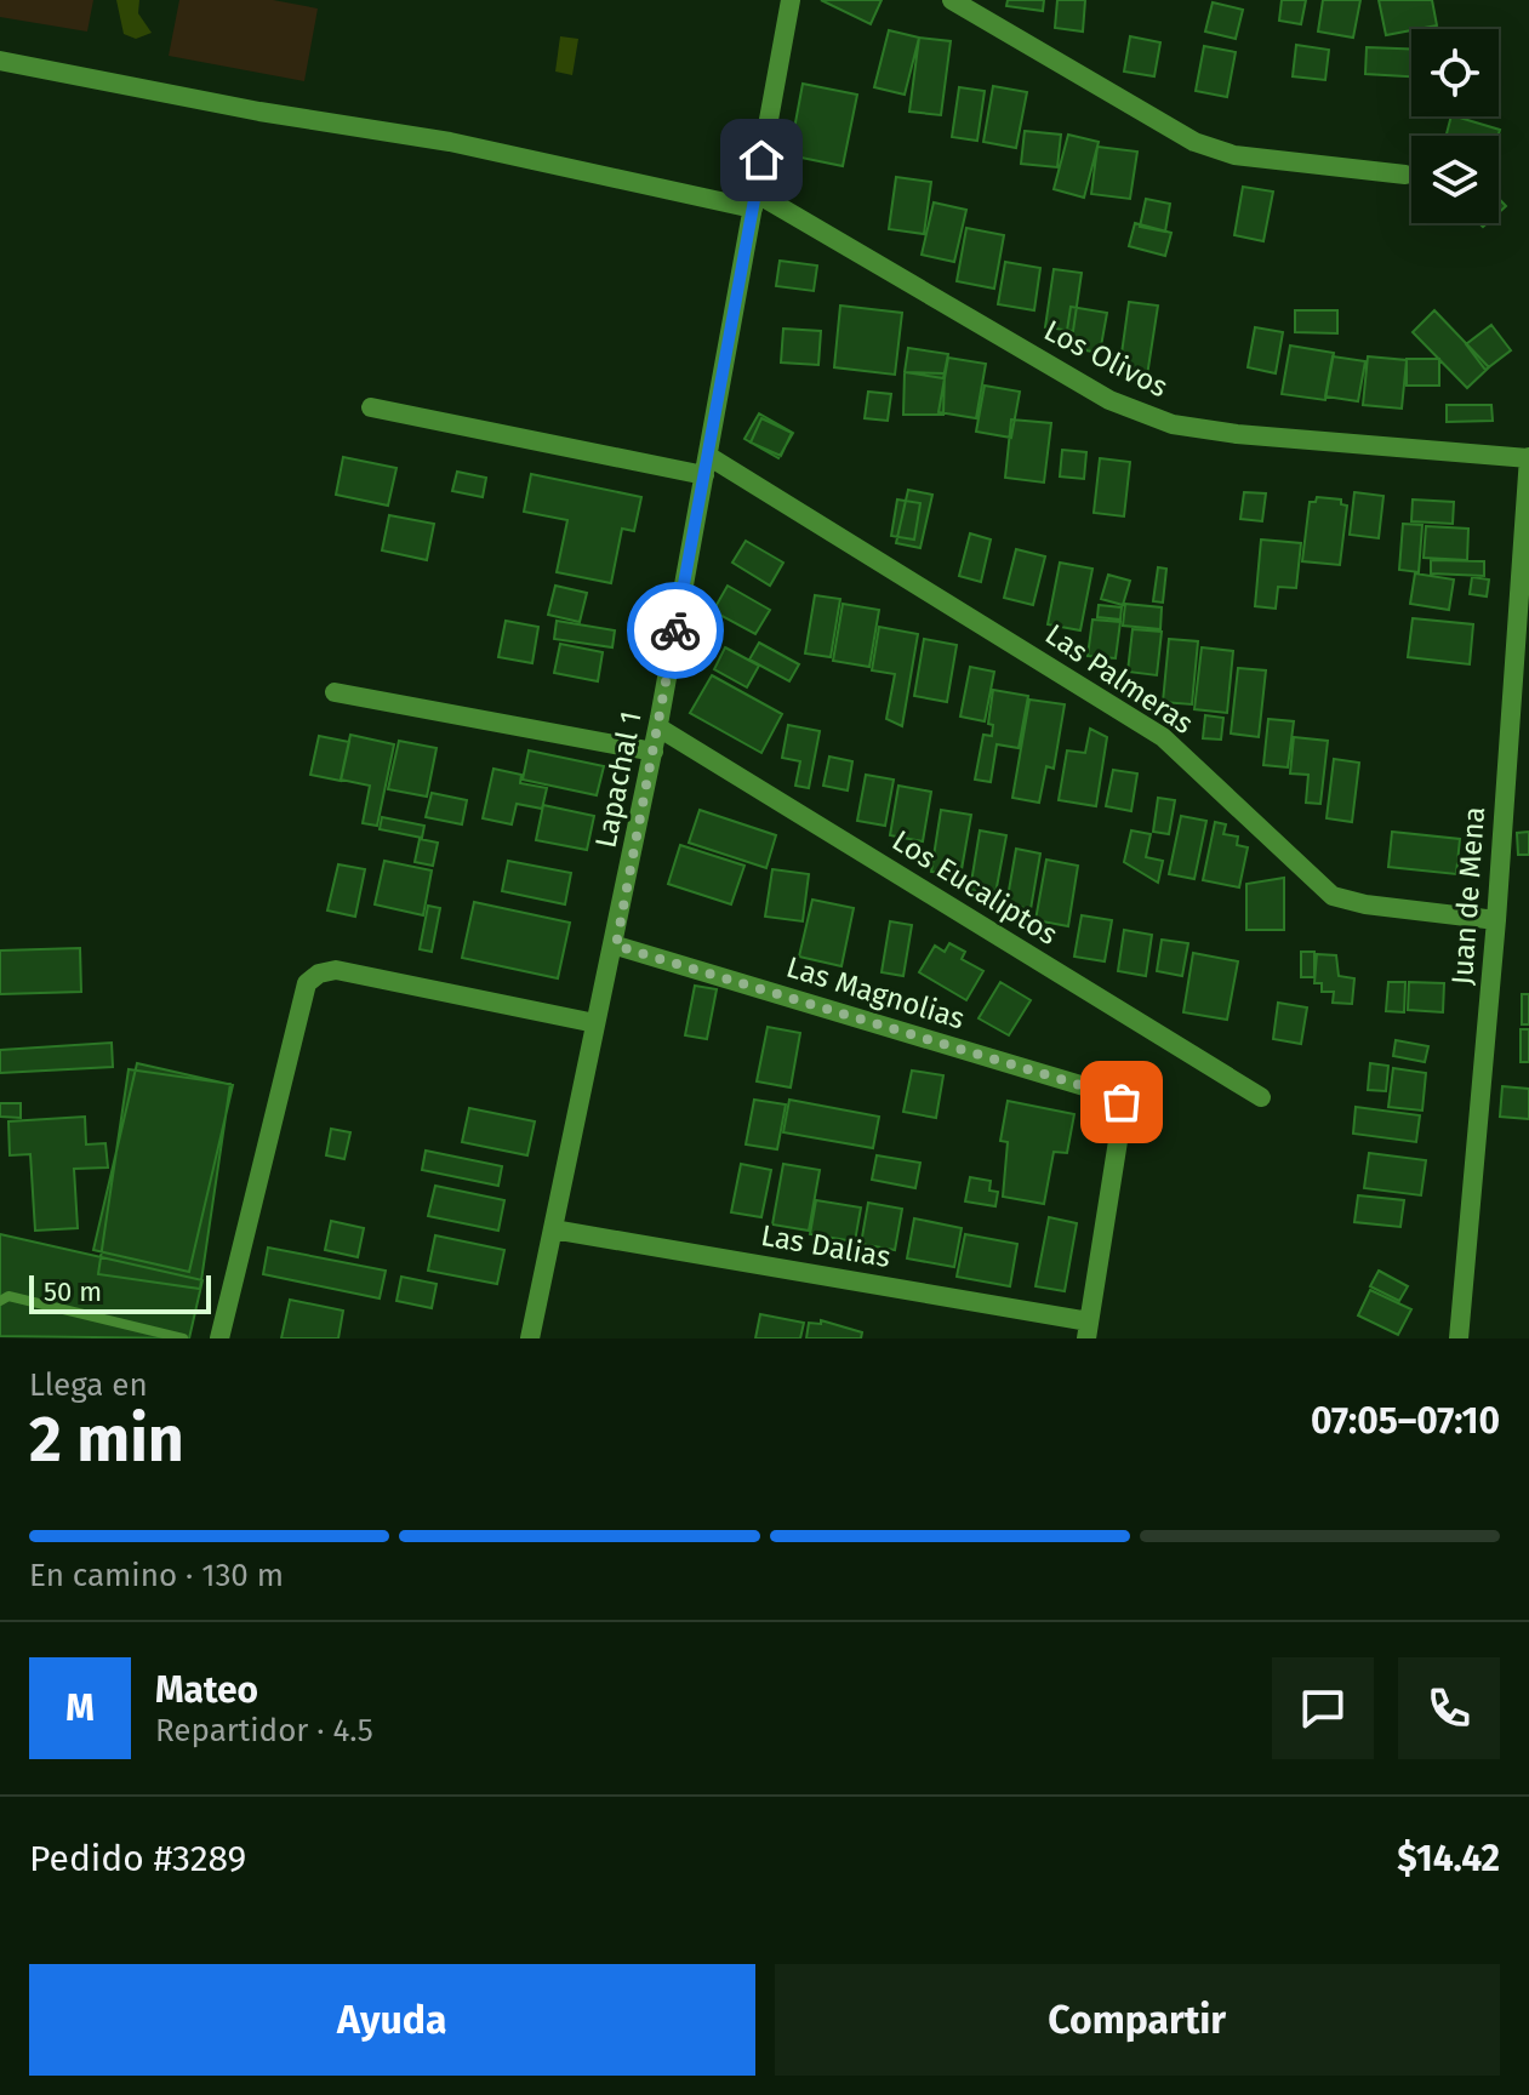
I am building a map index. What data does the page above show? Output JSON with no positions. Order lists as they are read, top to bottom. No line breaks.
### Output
{"streets":{"street":["Los Olivos","Las Palmeras","Lapachal 1","Los Eucaliptos","Juan de Mena","Las Magnolias","Las Dalias"]},"crossings":[["Los Olivos","Lapachal 1"],["Los Olivos","Juan de Mena"],["Las Palmeras","Lapachal 1"],["Las Palmeras","Juan de Mena"],["Lapachal 1","Los Eucaliptos"],["Lapachal 1","Las Magnolias"],["Lapachal 1","Las Dalias"],["Las Magnolias","Las Dalias"]],"scale_bar":"50 m","page":{"scale":"50 m","heading":["2 min","Llega en","07:05–07:10"],"panel":["Mateo","Repartidor · 4.5","Pedido #3289","$14.42"],"bar":"En camino · 130 m","round":"M","buttons":["Ayuda","Compartir"]}}
